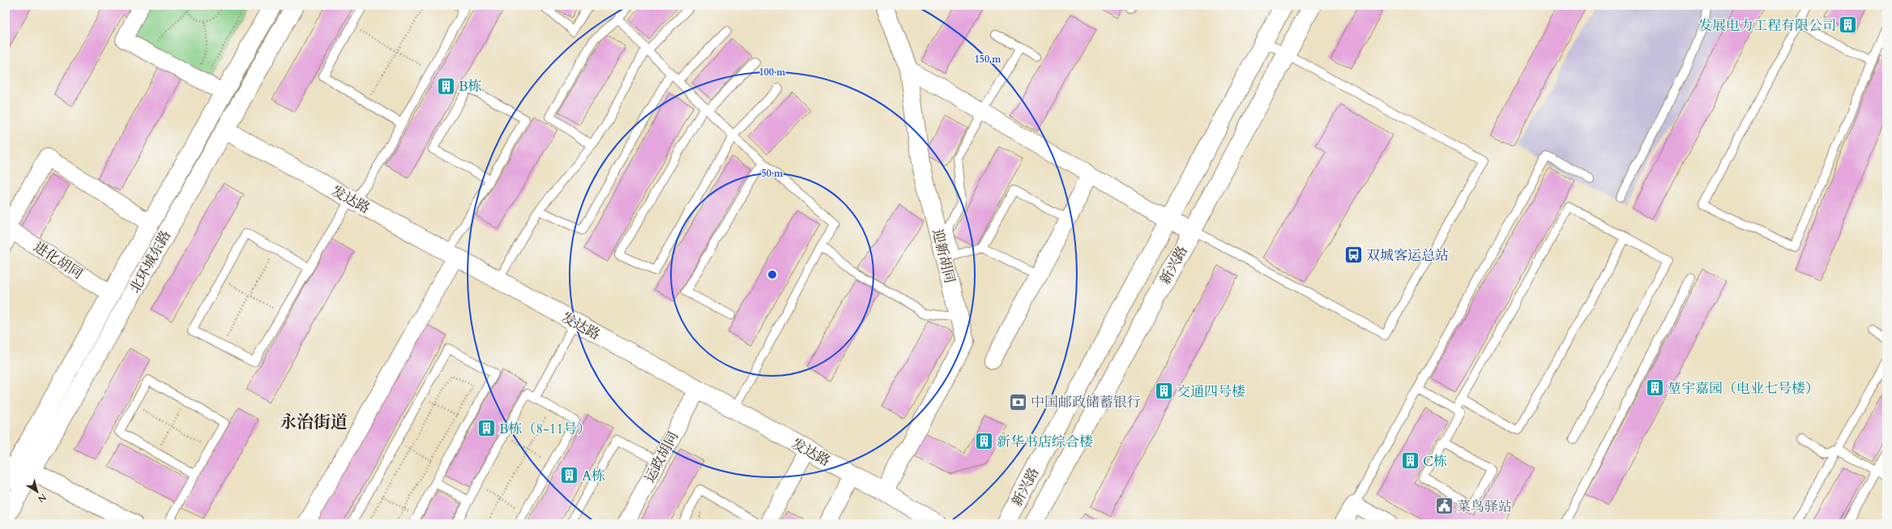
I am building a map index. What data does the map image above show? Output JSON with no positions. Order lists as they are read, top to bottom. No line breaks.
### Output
{"streets":{"main road":["发达路","迎新胡同","北环城东路","新兴路"],"street":["进化胡同","运政胡同"]},"crossings":[["发达路","迎新胡同"],["发达路","北环城东路"],["发达路","运政胡同"],["进化胡同","北环城东路"]],"districts":["永治街道"],"places":{"building":["发展电力工程有限公司","B栋","堃宇嘉园（电业七号楼）","交通四号楼","B栋（8-11号）","新华书店综合楼","C栋","A栋"],"bus stop":["双城客运总站"],"bank":["中国邮政储蓄银行"],"public building":["菜鸟驿站"]},"north":"bottom right","rings":["150 m","100 m","50 m"]}
